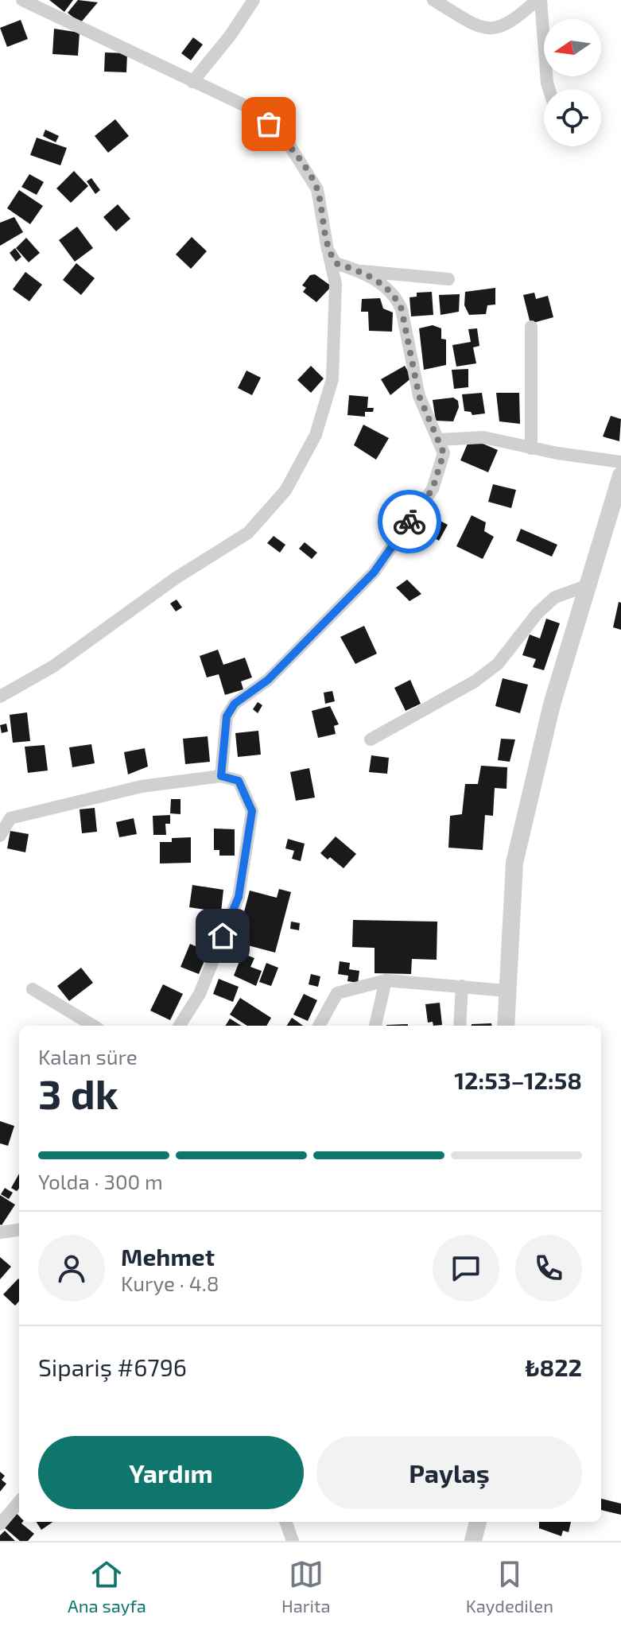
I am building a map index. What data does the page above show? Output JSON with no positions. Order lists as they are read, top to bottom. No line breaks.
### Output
{"north":"left","page":{"heading":["3 dk","Kalan süre","12:53–12:58"],"panel":["Mehmet","Kurye · 4.8","Sipariş #6796","₺822"],"bar":"Yolda · 300 m","buttons":["Yardım","Paylaş"],"tabs":["Ana sayfa","Harita","Kaydedilen"]}}
